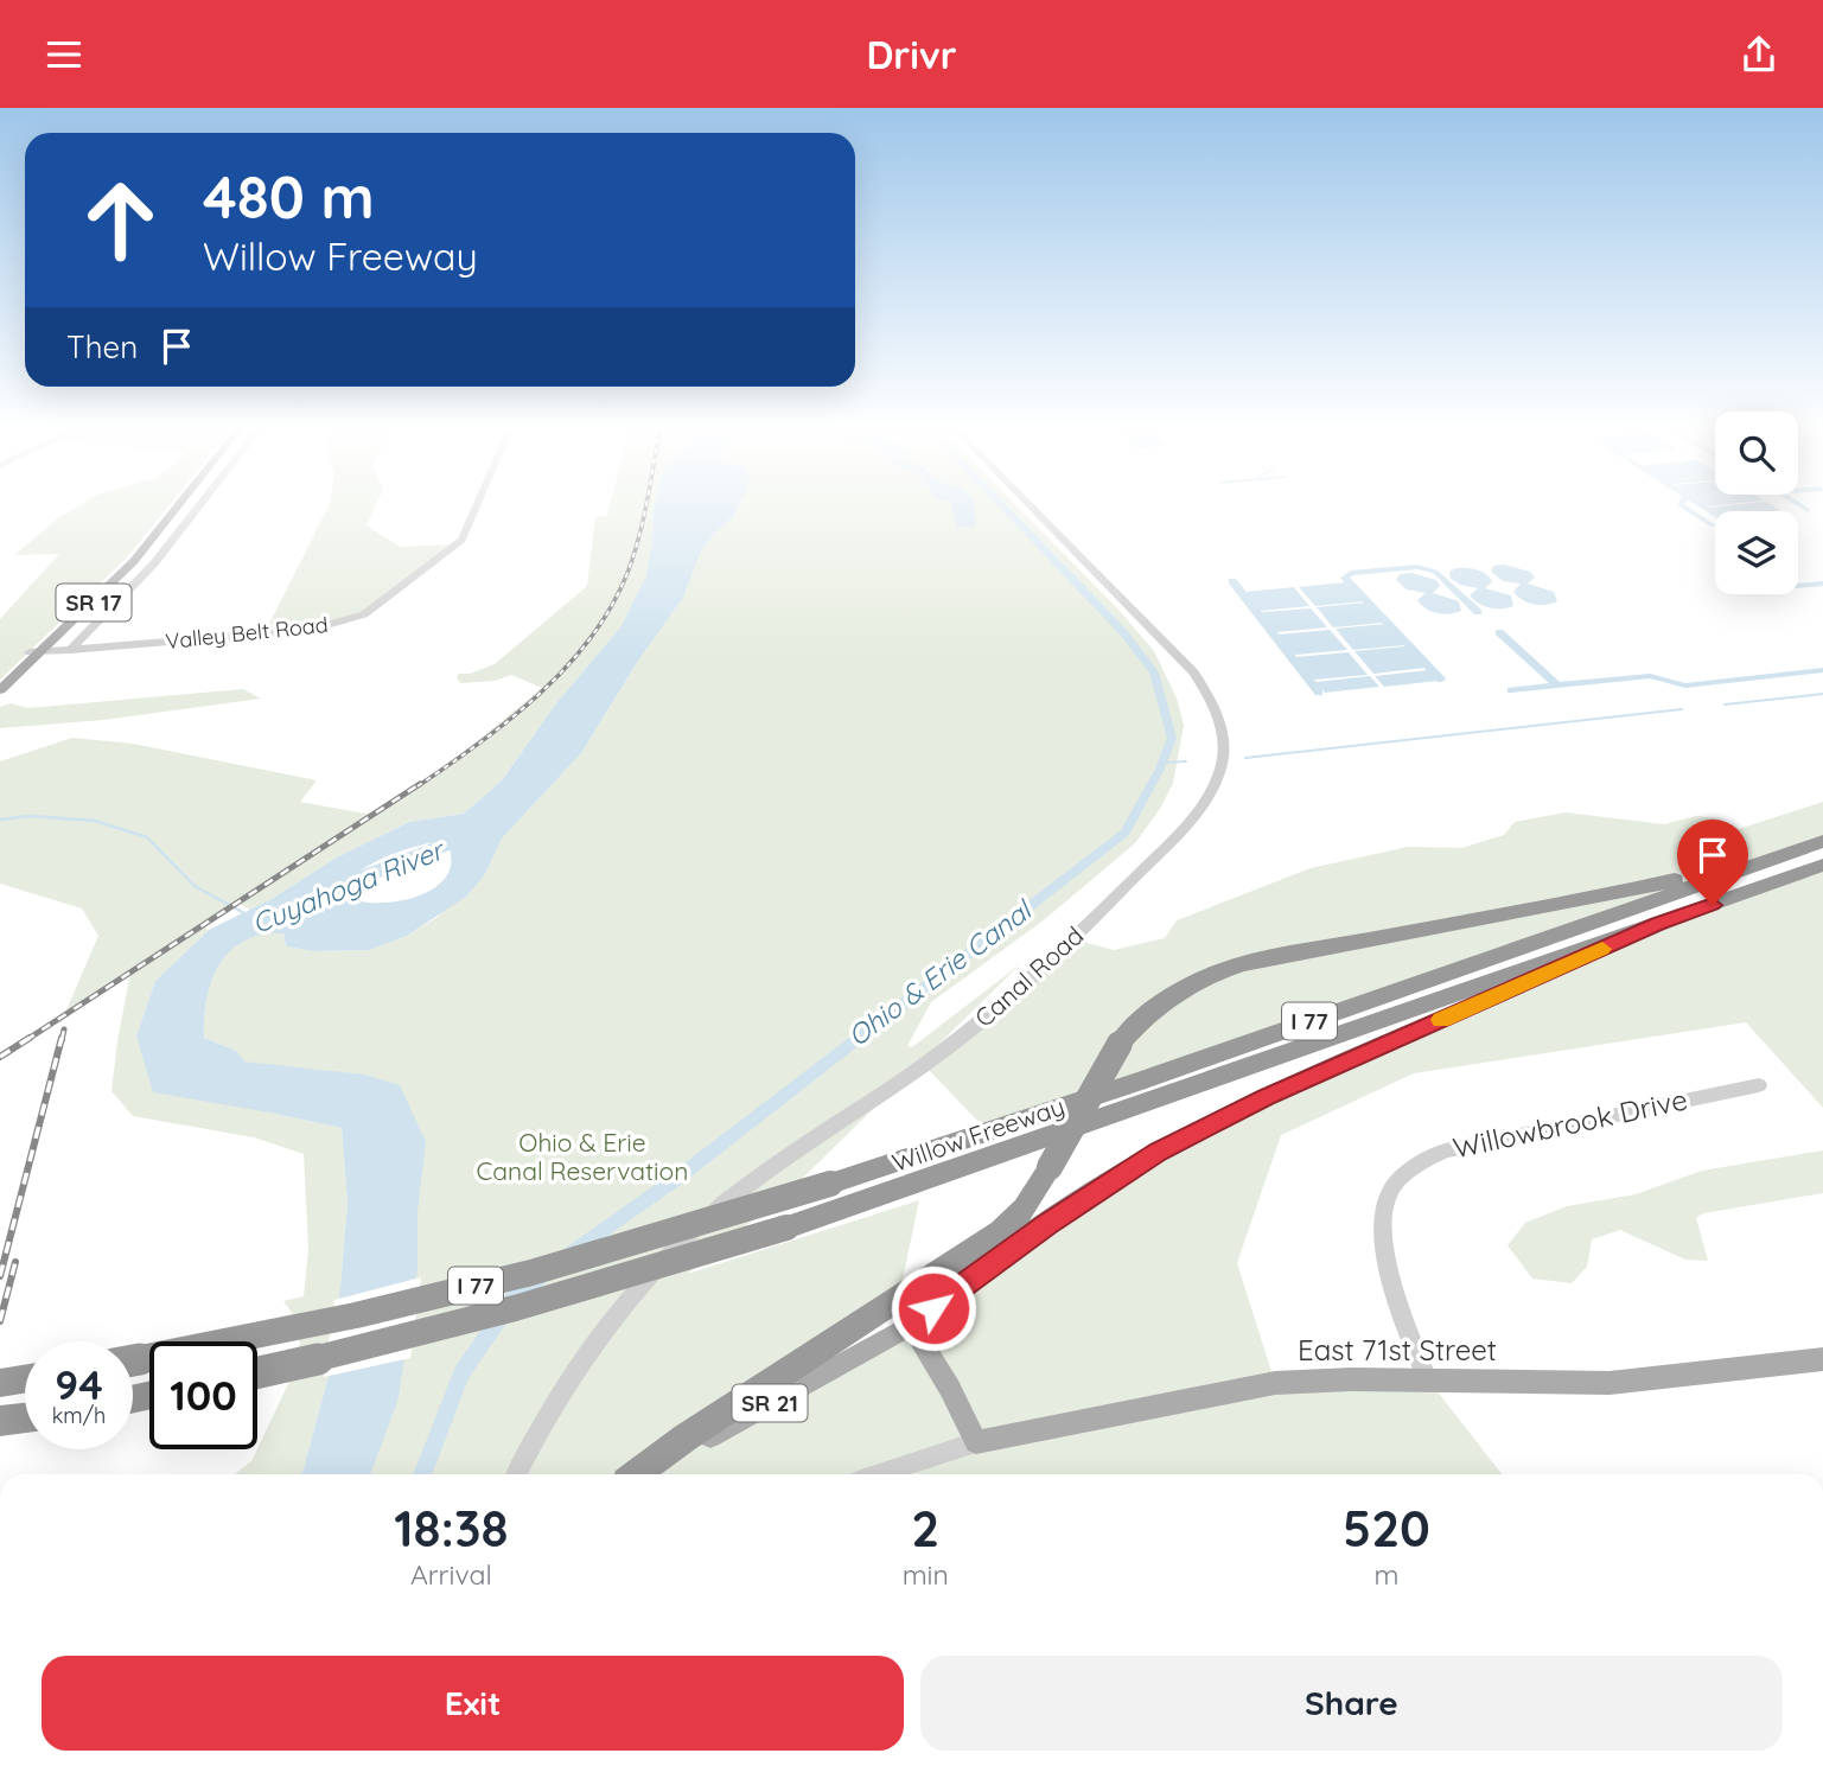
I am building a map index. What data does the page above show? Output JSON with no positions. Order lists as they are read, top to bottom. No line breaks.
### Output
{"streets":{"highway":["I 77","Willow Freeway"],"main road":["SR 17","East 71st Street","SR 21"],"street":["Valley Belt Road","Canal Road","Willowbrook Drive"]},"crossings":[["SR 17","Valley Belt Road"],["Willowbrook Drive","East 71st Street"]],"water":["Cuyahoga River","Ohio & Erie Canal"],"parks":["Ohio & Erie Canal Reservation"],"page":{"header":"Drivr","turn":["480 m","Willow Freeway"],"then":"Then","speed":"94 km/h","limit":"100","eta":["18:38","Arrival","2","min","520","m"],"buttons":["Exit","Share"]}}
